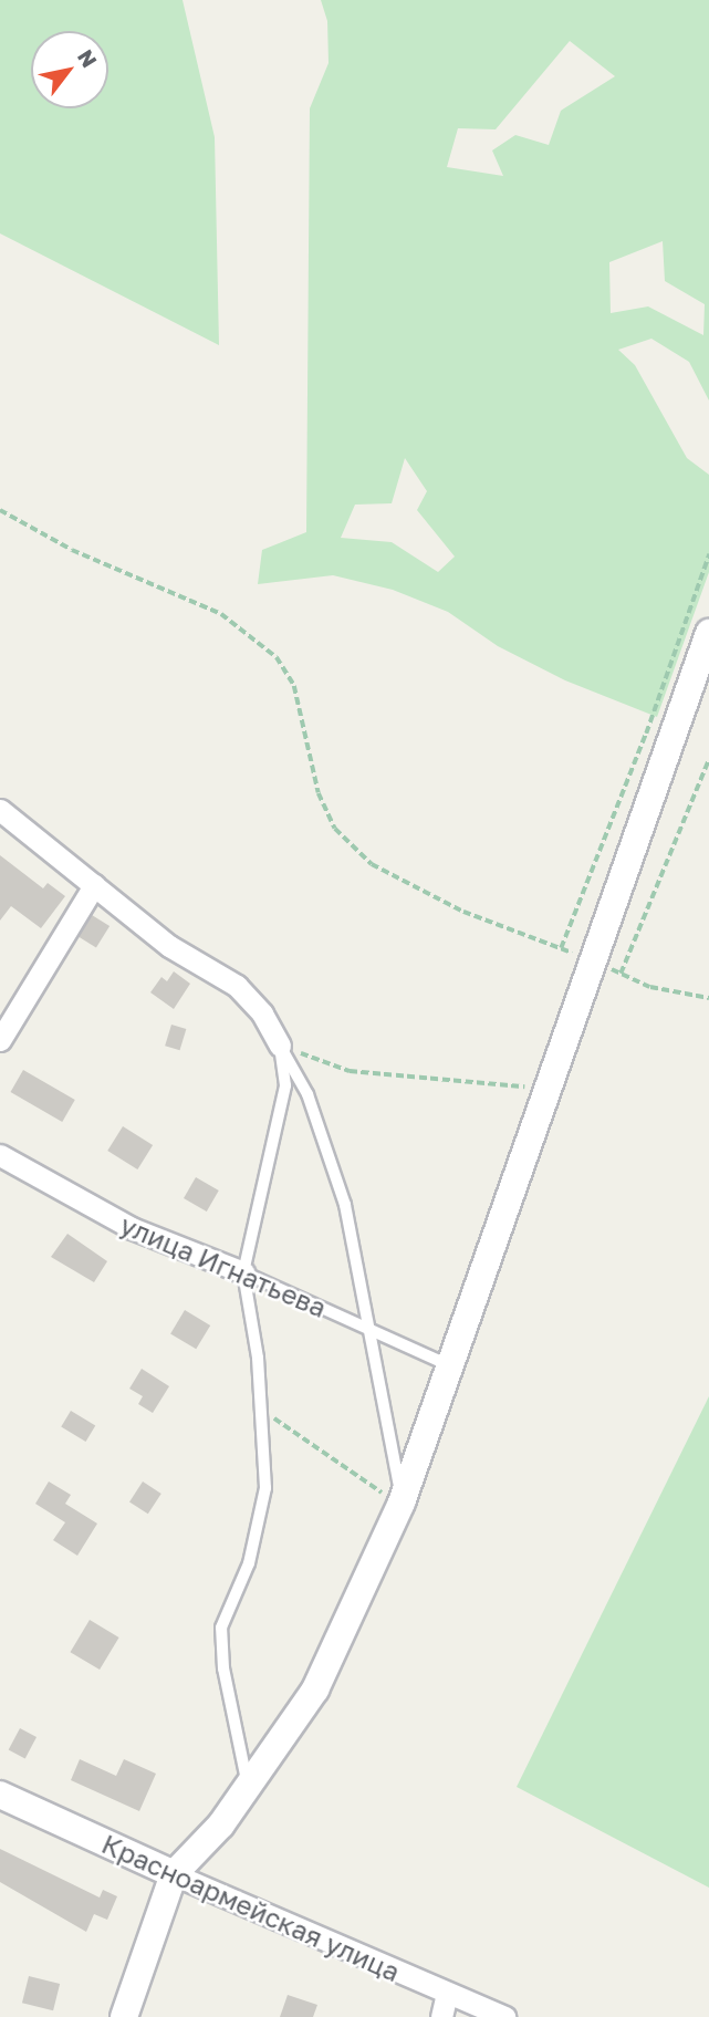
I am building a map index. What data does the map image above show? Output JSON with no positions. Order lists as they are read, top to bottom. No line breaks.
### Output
{"streets":{"street":["улица Игнатьева","Красноармейская улица"]},"north":"top right"}
